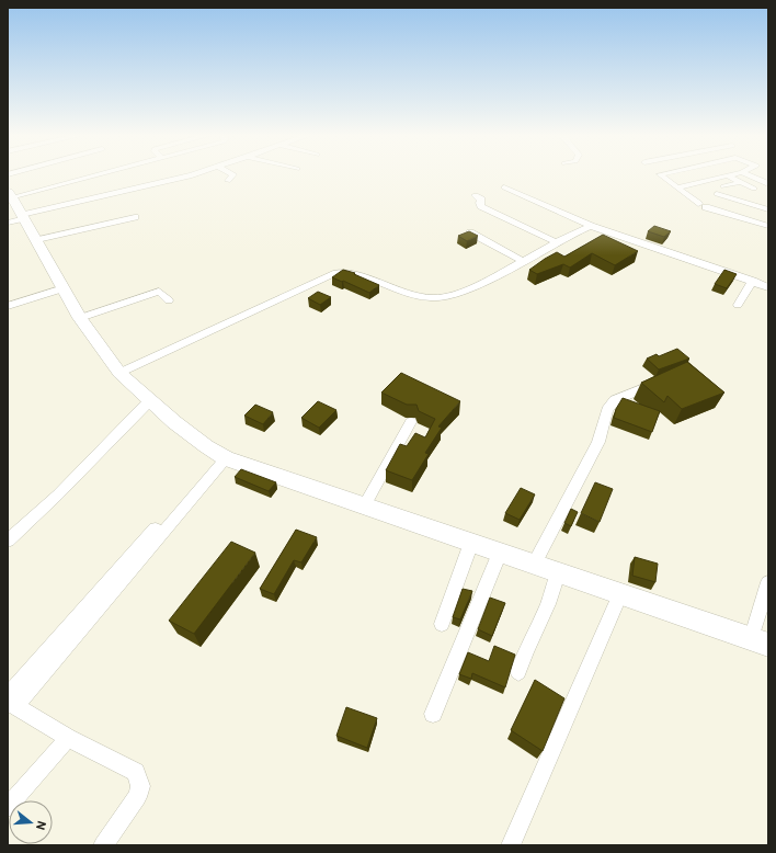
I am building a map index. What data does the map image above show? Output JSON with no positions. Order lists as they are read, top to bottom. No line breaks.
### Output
{"north":"right"}
